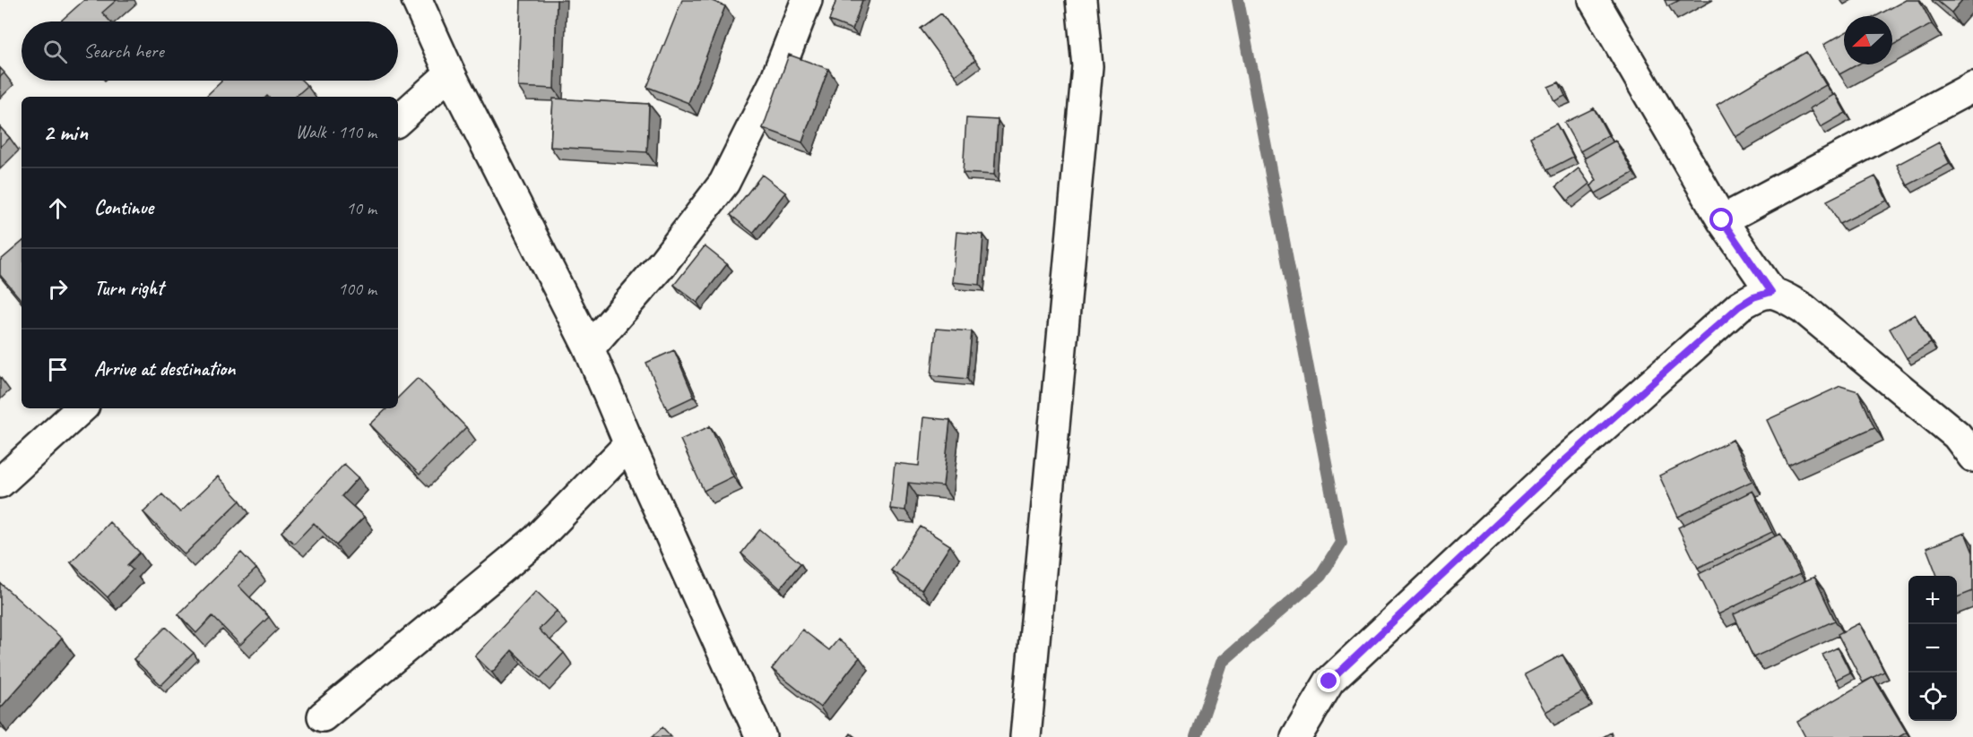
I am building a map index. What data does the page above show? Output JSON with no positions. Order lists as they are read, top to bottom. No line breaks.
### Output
{"north":"left","page":{"search":"Search here","heading":["2 min","Walk · 110 m"],"list":[["Continue","10 m"],["Turn right","100 m"],"Arrive at destination"],"map_buttons":["+","−"]}}
